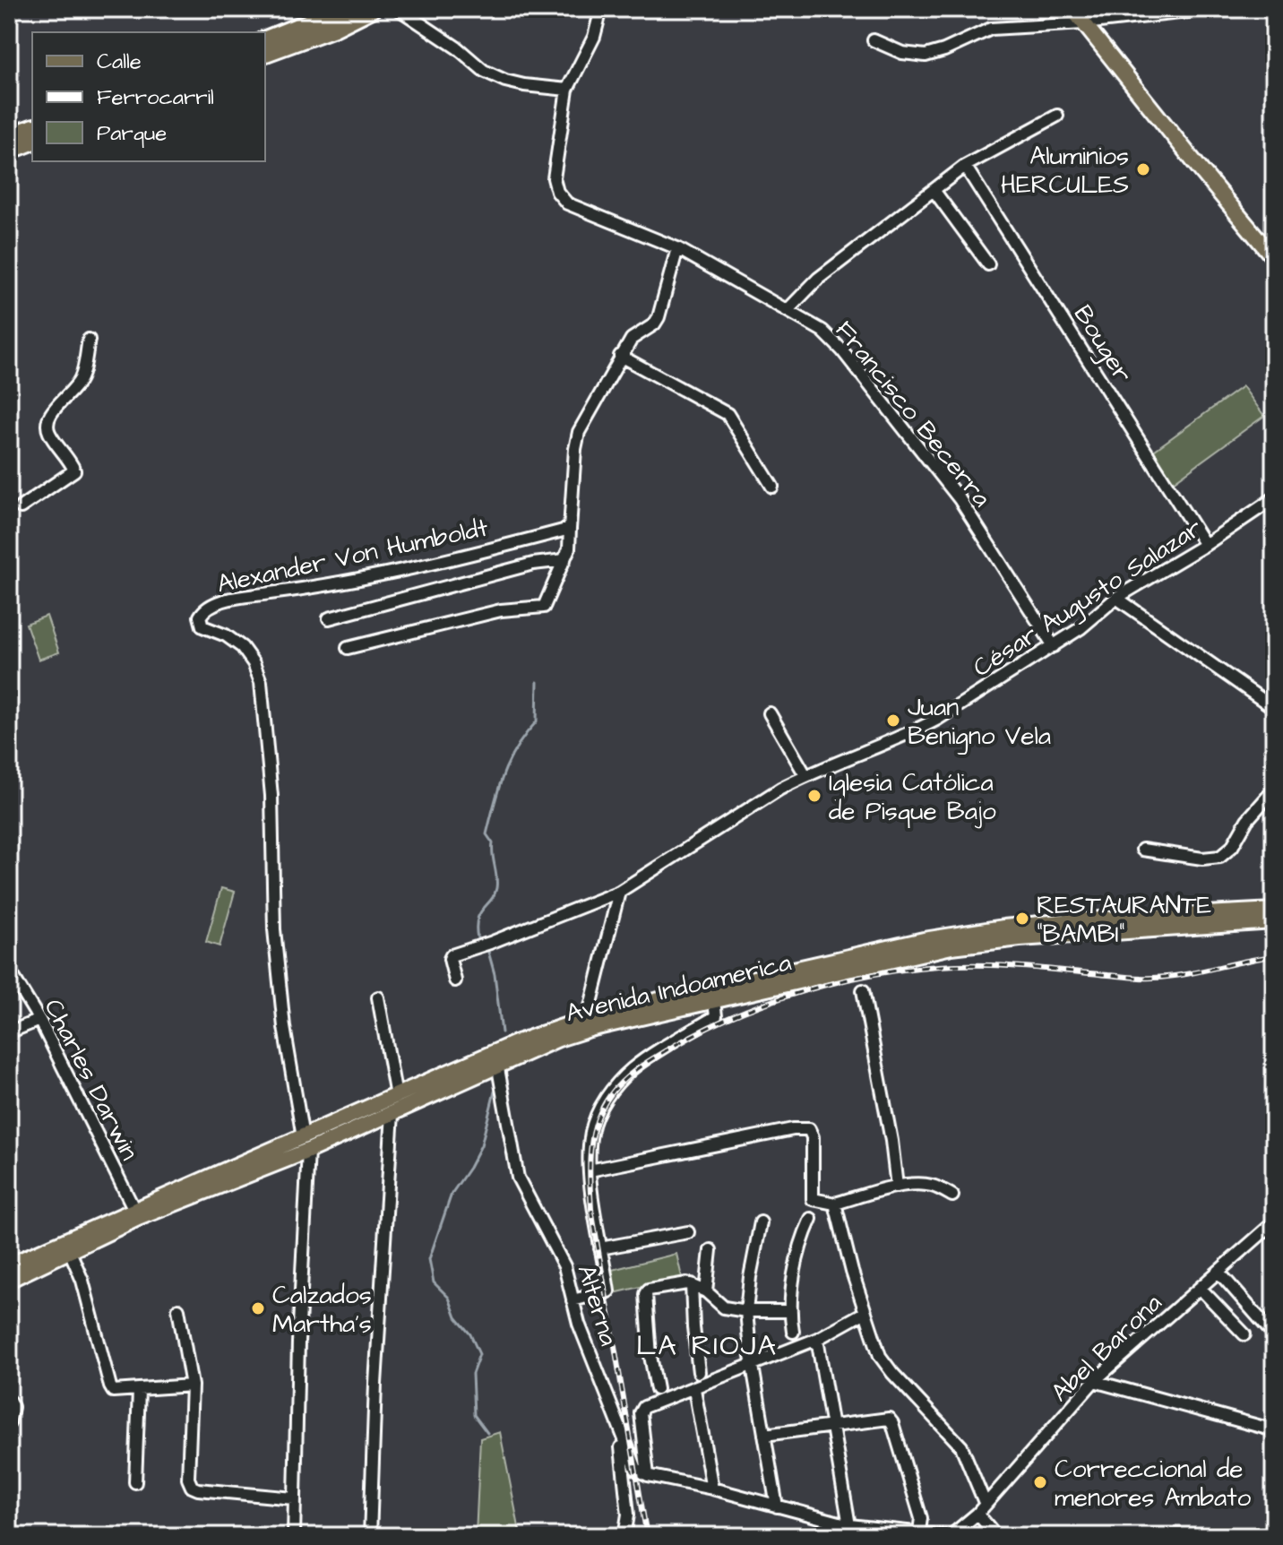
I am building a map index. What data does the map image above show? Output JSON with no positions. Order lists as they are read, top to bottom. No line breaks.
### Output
{"streets":{"main road":["Avenida Indoamerica"],"street":["Bouger","Francisco Becerra","Alexander Von Humboldt","César Augusto Salazar","Charles Darwin","Alterna","Abel Barona"]},"crossings":[["Bouger","César Augusto Salazar"],["Francisco Becerra","César Augusto Salazar"],["Alexander Von Humboldt","Avenida Indoamerica"],["Avenida Indoamerica","Charles Darwin"],["Avenida Indoamerica","Alterna"]],"districts":["LA RIOJA"],"places":["Aluminios HERCULES","Juan Benigno Vela","Iglesia Católica de Pisque Bajo","RESTAURANTE \"BAMBI\"","Calzados Martha’s","Correccional de menores Ambato"],"legend":["Calle","Ferrocarril","Parque"]}
